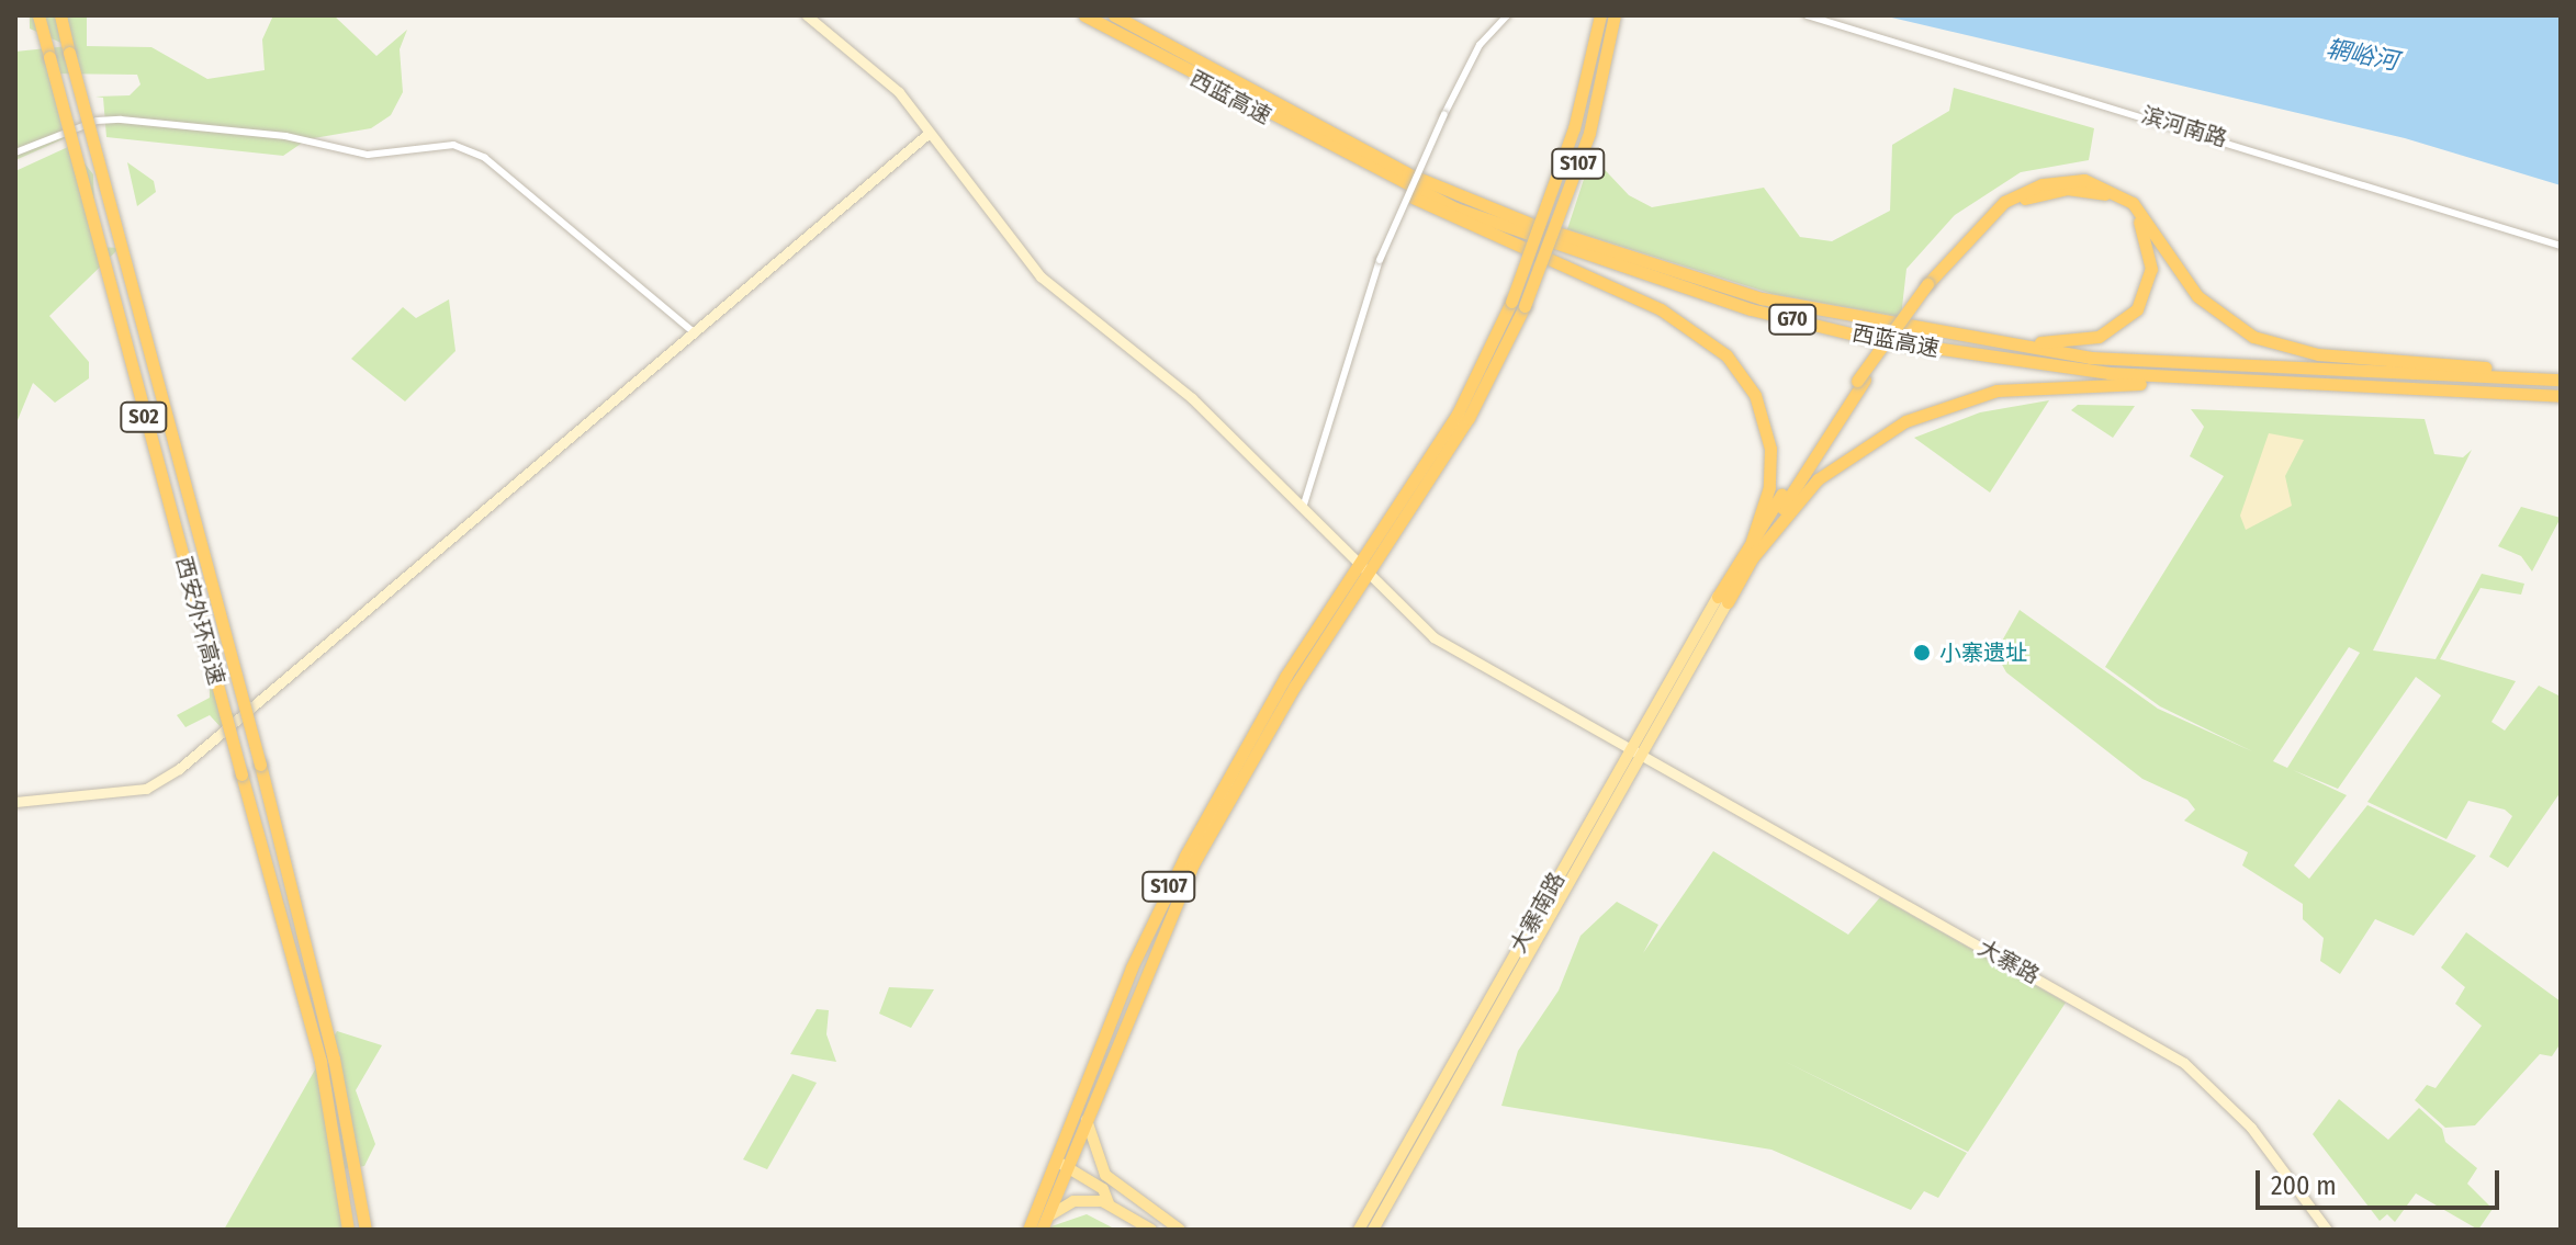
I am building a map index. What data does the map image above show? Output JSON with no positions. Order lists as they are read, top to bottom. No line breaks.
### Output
{"streets":{"highway":["西蓝高速","S107","G70","S02","西安外环高速"],"main road":["大寨南路"],"street":["滨河南路","大寨路"]},"crossings":[["S107","大寨路"],["大寨南路","大寨路"]],"water":["辋峪河"],"places":["小寨遗址"],"scale_bar":"200 m"}
